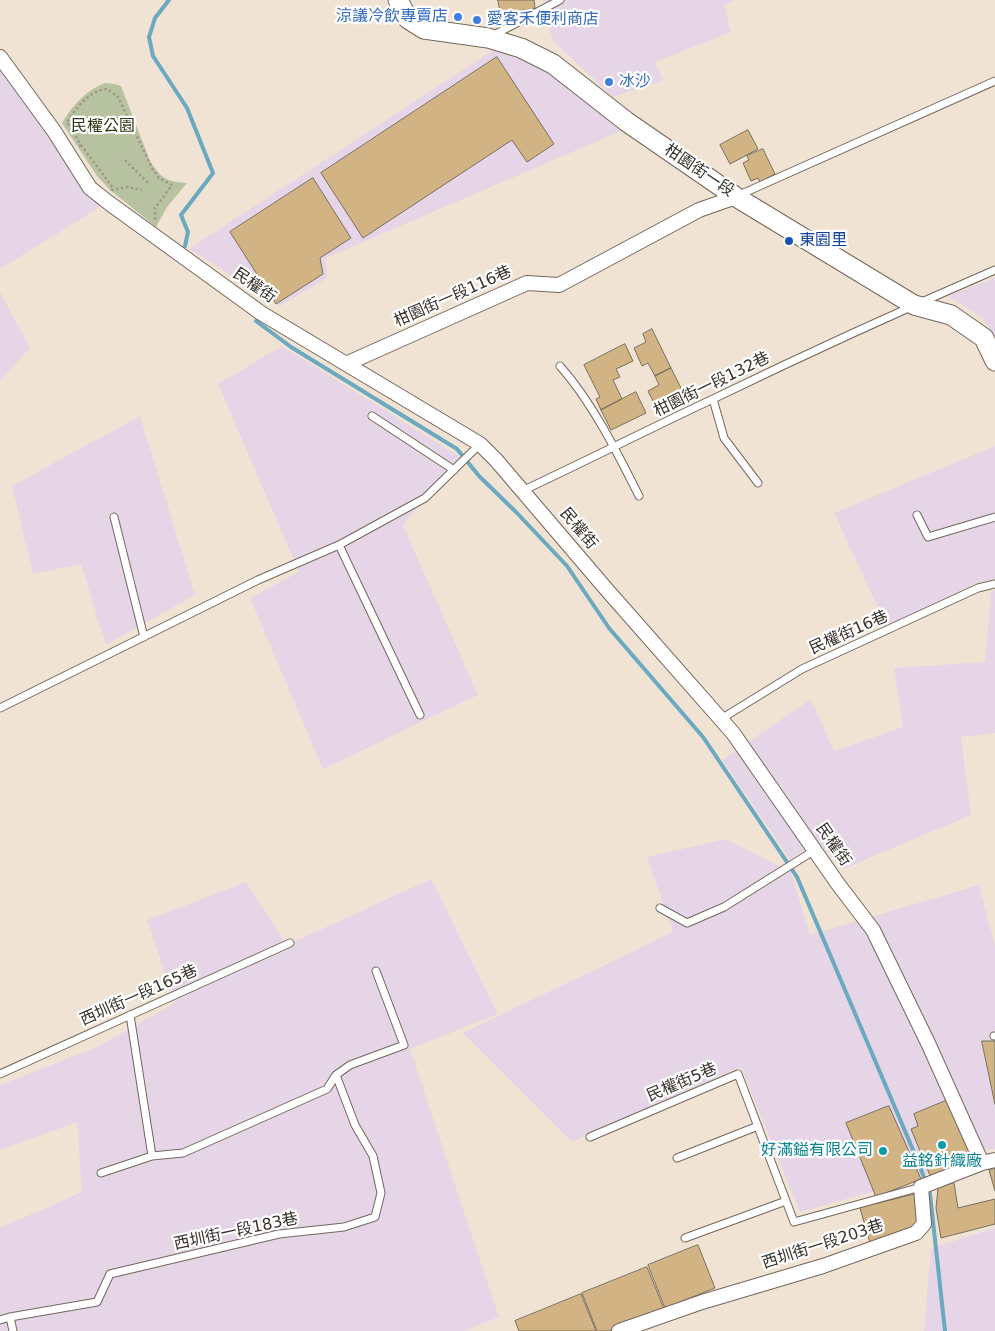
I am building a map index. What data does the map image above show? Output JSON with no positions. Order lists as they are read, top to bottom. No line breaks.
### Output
{"streets":{"street":["柑園街一段","民權街","柑園街一段116巷","西圳街一段203巷"],"lane":["柑園街一段132巷","民權街16巷","西圳街一段165巷","民權街5巷","西圳街一段183巷"]},"crossings":[["柑園街一段","柑園街一段116巷"],["柑園街一段","柑園街一段132巷"],["民權街","柑園街一段116巷"],["民權街","柑園街一段132巷"],["民權街","民權街16巷"],["民權街5巷","西圳街一段203巷"]],"parks":["民權公園"],"places":["涼議冷飲專賣店","愛客禾便利商店","冰沙","東園里","益銘針織廠","好滿鎰有限公司"]}
